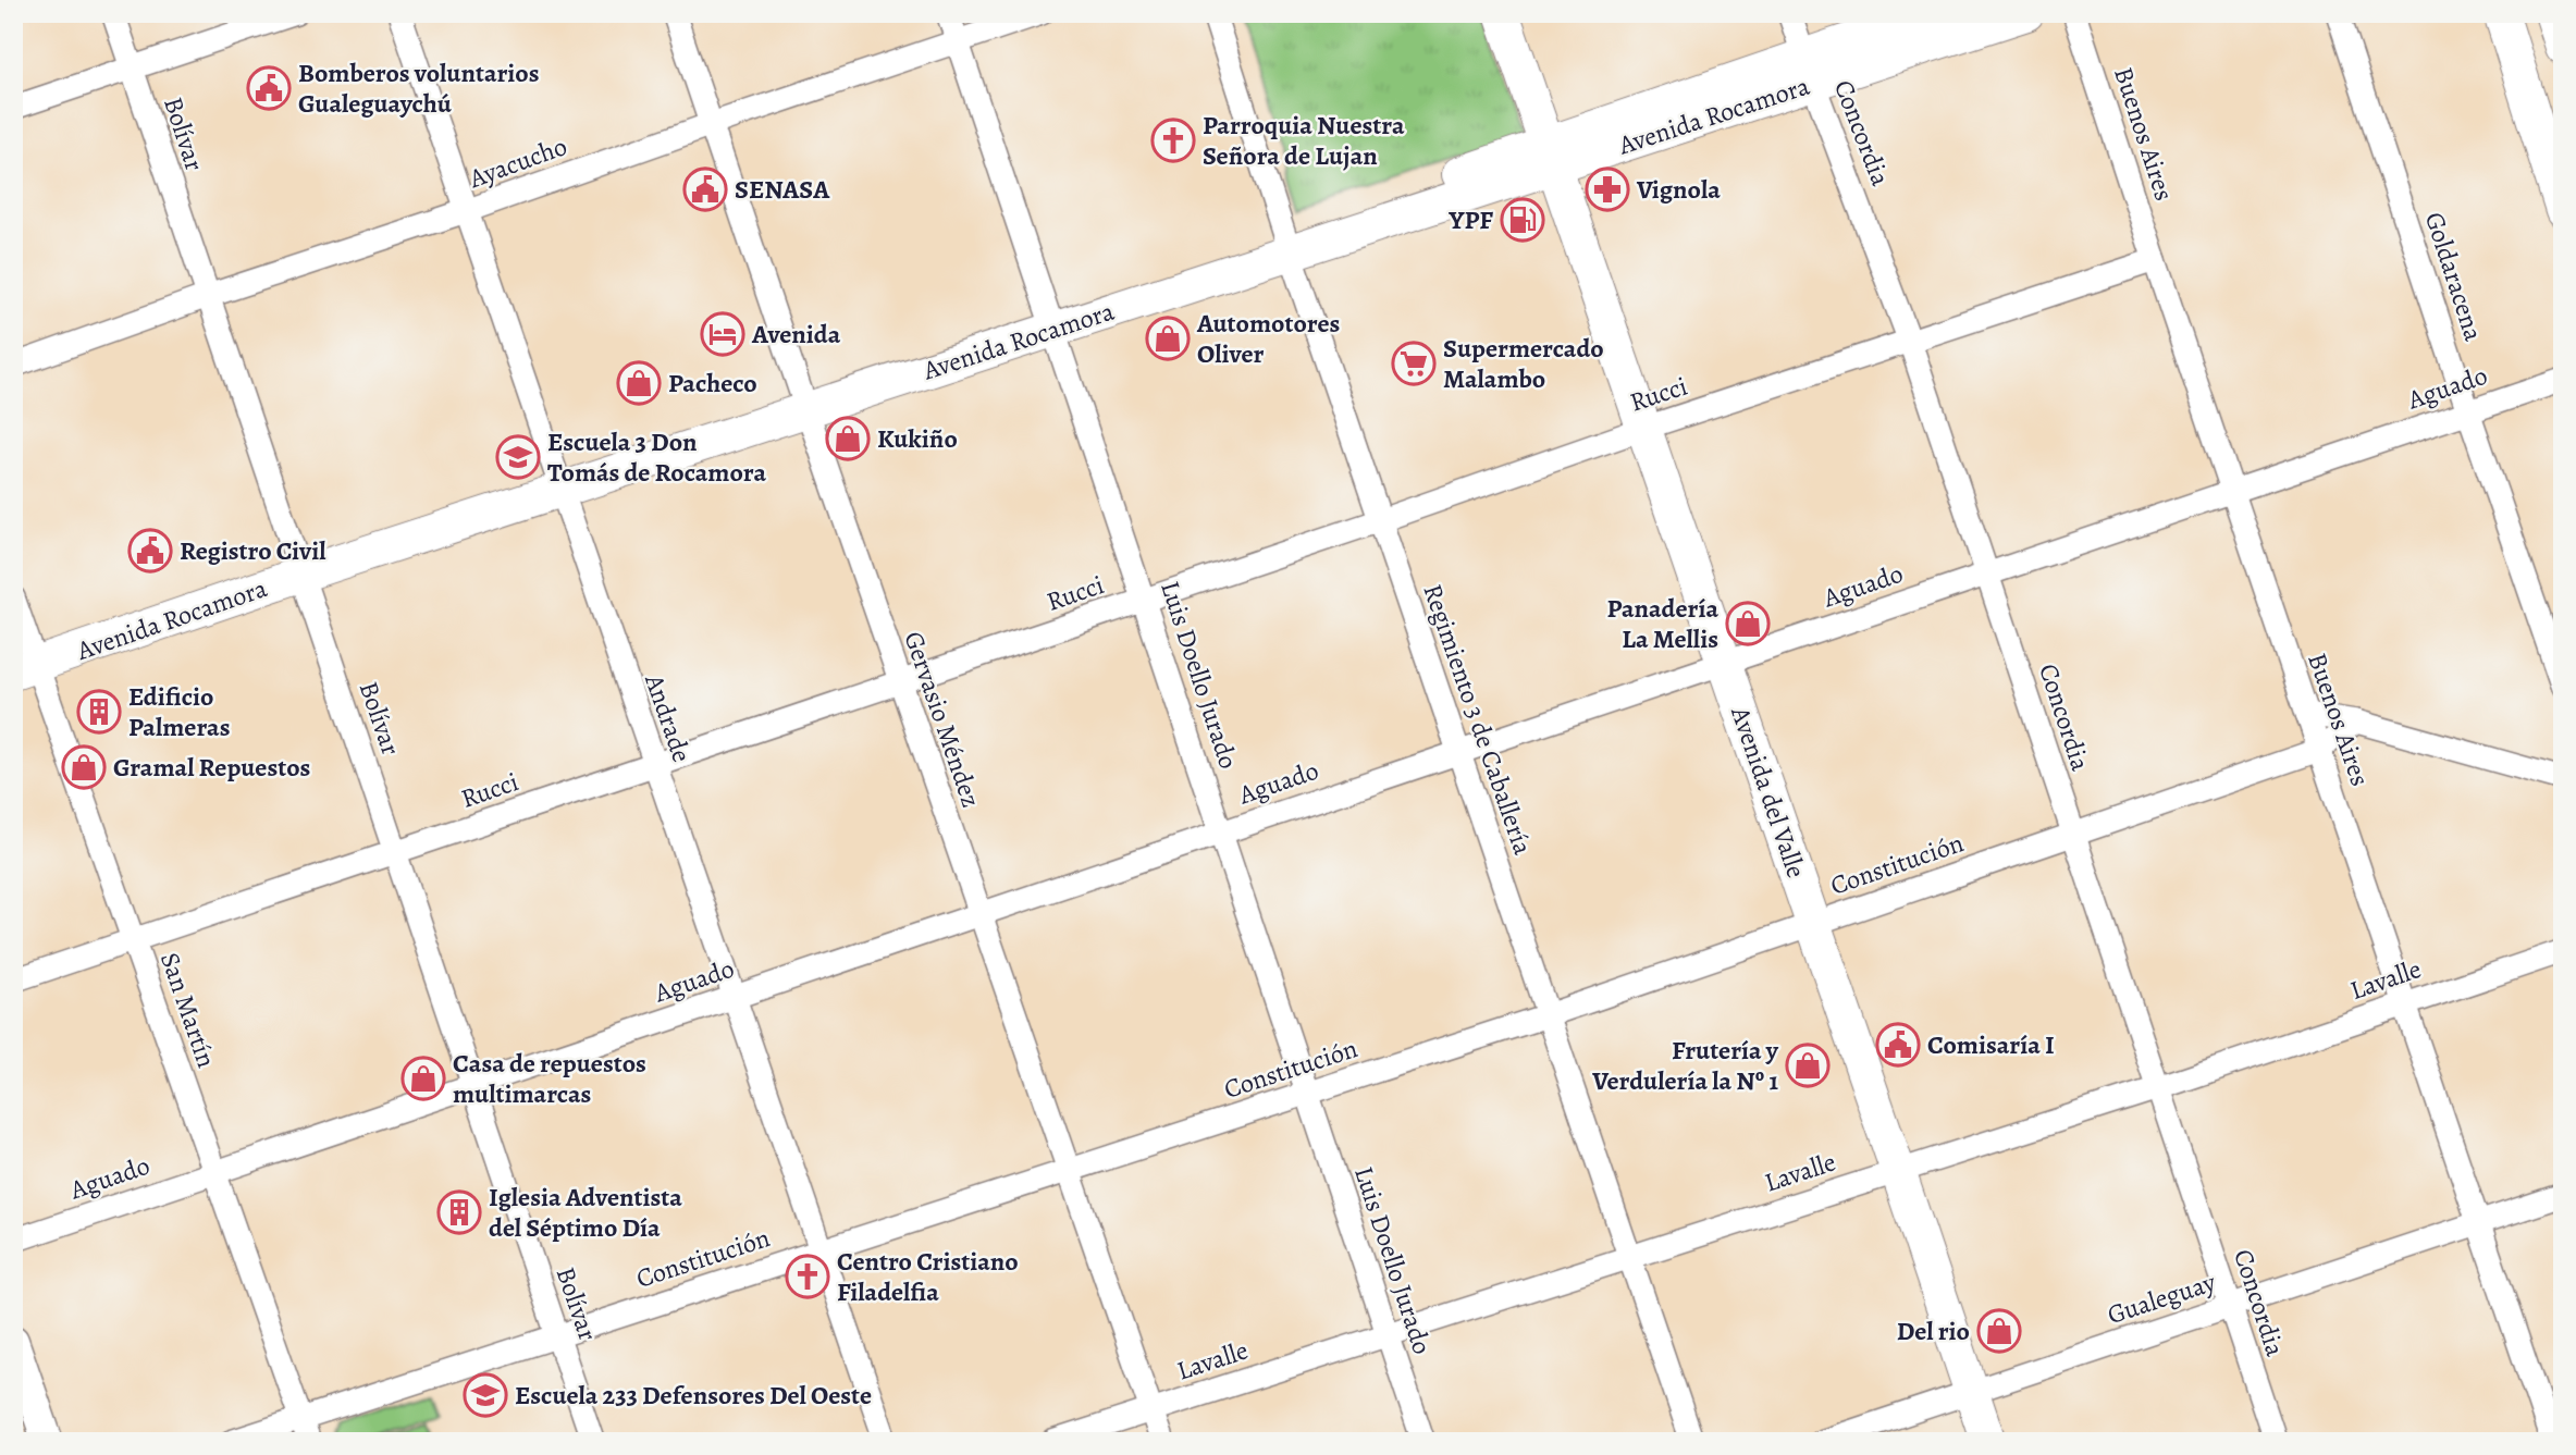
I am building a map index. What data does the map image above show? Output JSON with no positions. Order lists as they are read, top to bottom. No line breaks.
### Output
{"streets":{"main road":["Avenida Rocamora","Avenida del Valle"],"street":["Concordia","Bolívar","Buenos Aires","Ayacucho","Goldaracena","Aguado","Rucci","Luis Doello Jurado","Andrade","Gervasio Méndez","Regimiento 3 de Caballería","Constitución","Lavalle","San Martín","Gualeguay"]},"crossings":[["Avenida Rocamora","Concordia"],["Avenida Rocamora","Bolívar"],["Avenida Rocamora","Luis Doello Jurado"],["Avenida Rocamora","Andrade"],["Avenida Rocamora","Gervasio Méndez"],["Avenida Rocamora","Regimiento 3 de Caballería"],["Avenida Rocamora","Avenida del Valle"],["Avenida Rocamora","San Martín"],["Concordia","Aguado"],["Concordia","Rucci"],["Concordia","Constitución"],["Concordia","Lavalle"],["Concordia","Gualeguay"],["Bolívar","Ayacucho"],["Bolívar","Aguado"],["Bolívar","Rucci"],["Bolívar","Constitución"],["Buenos Aires","Aguado"],["Buenos Aires","Rucci"],["Buenos Aires","Constitución"],["Buenos Aires","Lavalle"],["Buenos Aires","Gualeguay"],["Ayacucho","Luis Doello Jurado"],["Ayacucho","Andrade"],["Ayacucho","Gervasio Méndez"],["Goldaracena","Aguado"],["Aguado","Luis Doello Jurado"],["Aguado","Andrade"],["Aguado","Gervasio Méndez"],["Aguado","Regimiento 3 de Caballería"],["Aguado","Avenida del Valle"],["Aguado","San Martín"],["Rucci","Luis Doello Jurado"],["Rucci","Andrade"],["Rucci","Gervasio Méndez"],["Rucci","Regimiento 3 de Caballería"],["Rucci","Avenida del Valle"],["Rucci","San Martín"],["Luis Doello Jurado","Constitución"],["Luis Doello Jurado","Lavalle"],["Andrade","Constitución"],["Gervasio Méndez","Constitución"],["Gervasio Méndez","Lavalle"],["Regimiento 3 de Caballería","Constitución"],["Regimiento 3 de Caballería","Lavalle"],["Avenida del Valle","Constitución"],["Avenida del Valle","Lavalle"],["Avenida del Valle","Gualeguay"],["Constitución","San Martín"]],"places":{"public building":["Bomberos voluntarios Gualeguaychú","SENASA","Registro Civil","Comisaría I"],"church":["Parroquia Nuestra Señora de Lujan","Centro Cristiano Filadelfia"],"pharmacy":["Vignola"],"fuel station":["YPF"],"hotel":["Avenida"],"shop":["Automotores Oliver","Pacheco","Kukiño","Panadería La Mellis","Gramal Repuestos","Frutería y Verdulería la Nº 1","Casa de repuestos multimarcas","Del rio"],"supermarket":["Supermercado Malambo"],"school or university":["Escuela 3 Don Tomás de Rocamora","Escuela 233 Defensores Del Oeste"],"building":["Edificio Palmeras","Iglesia Adventista del Séptimo Día"]}}
